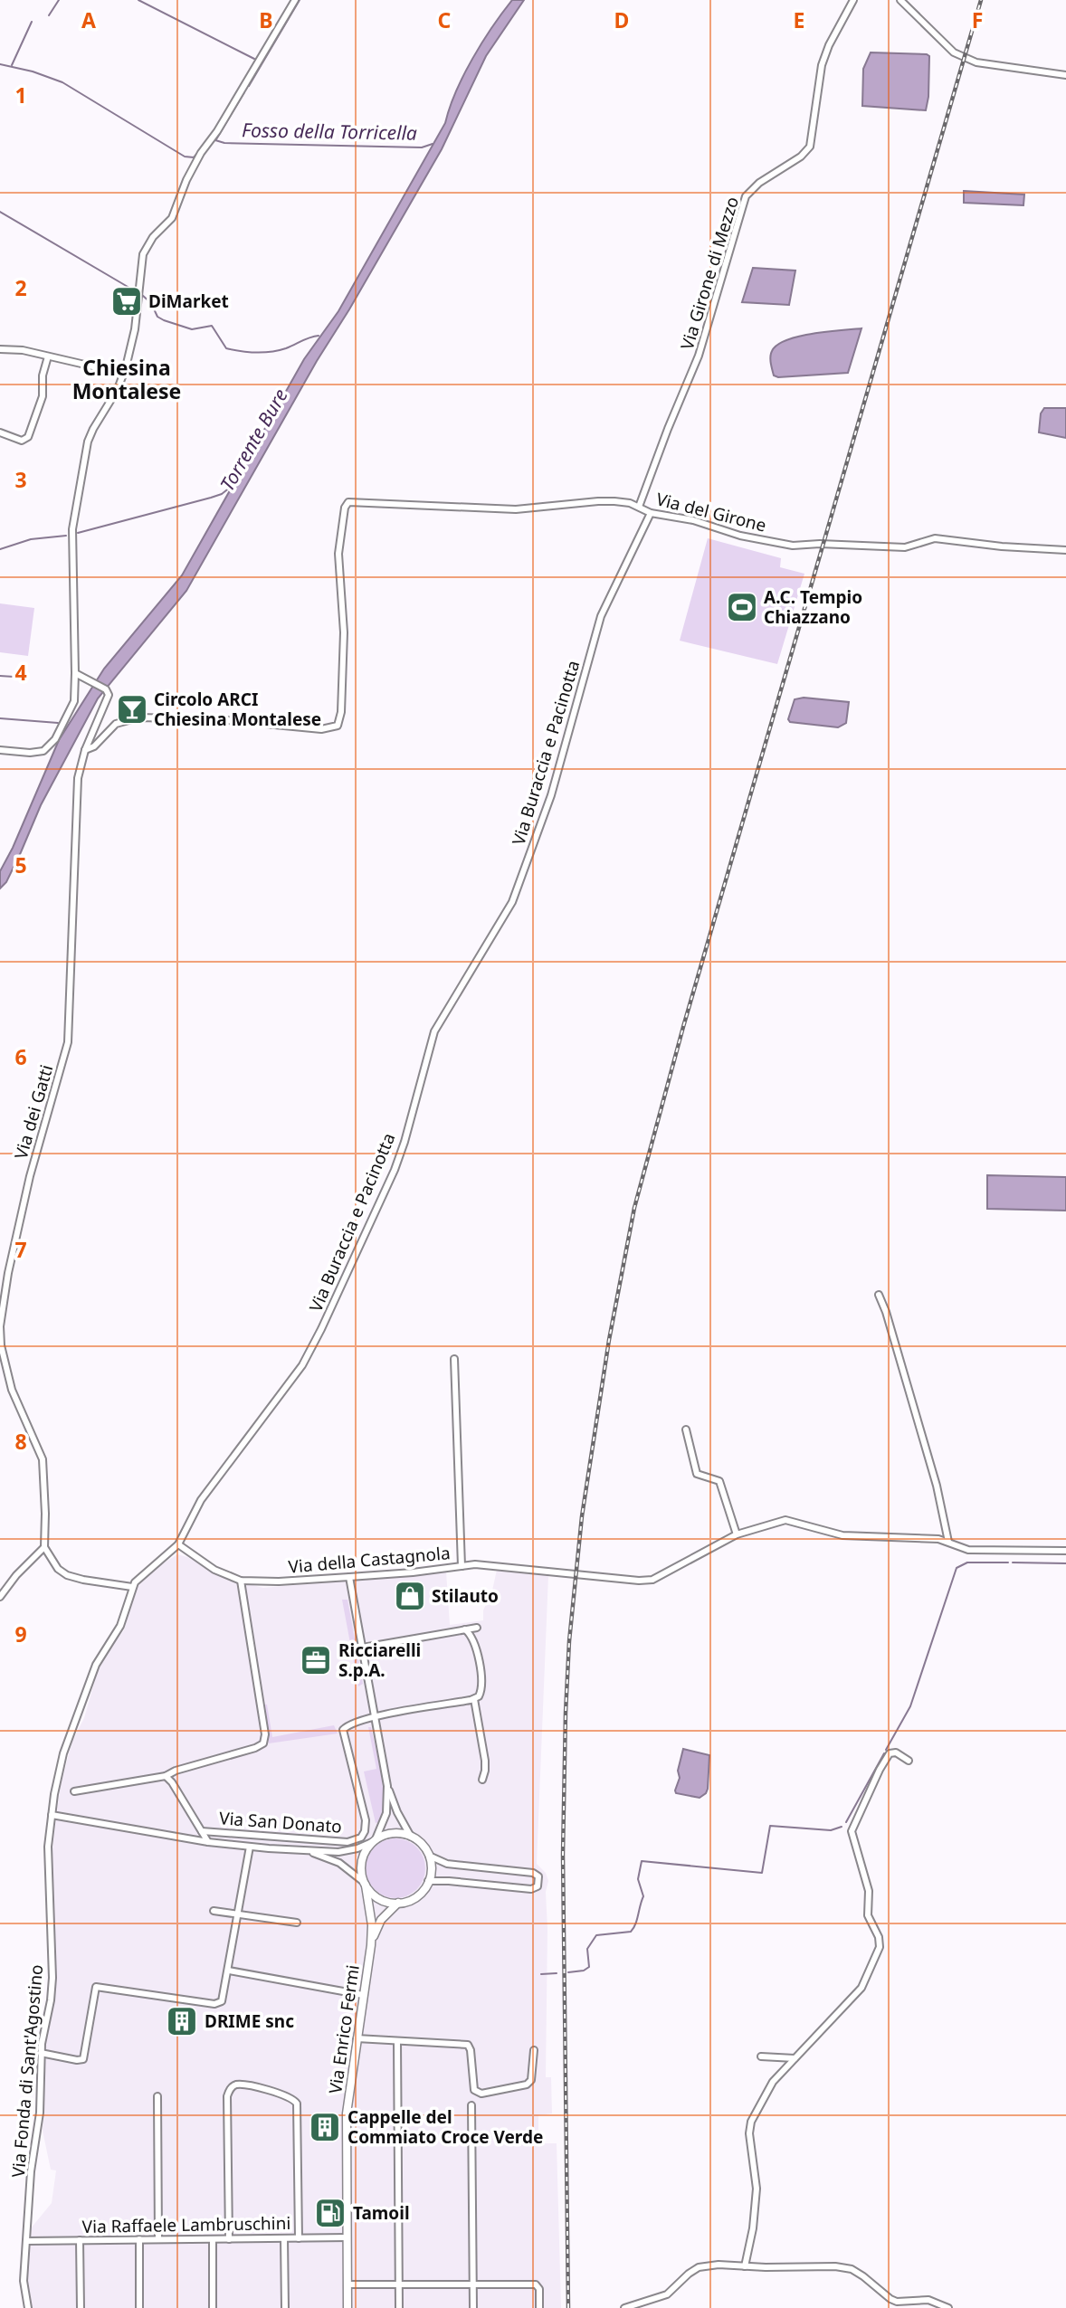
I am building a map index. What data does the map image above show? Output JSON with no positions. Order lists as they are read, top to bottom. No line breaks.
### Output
{"streets":{"street":["Via Girone di Mezzo","Via del Girone","Via Buraccia e Pacinotta","Via dei Gatti","Via della Castagnola","Via San Donato","Via Enrico Fermi","Via Fonda di Sant'Agostino","Via Raffaele Lambruschini"]},"crossings":[["Via Girone di Mezzo","Via del Girone"],["Via del Girone","Via Buraccia e Pacinotta"],["Via del Girone","Via dei Gatti"],["Via Buraccia e Pacinotta","Via della Castagnola"],["Via Buraccia e Pacinotta","Via Fonda di Sant'Agostino"],["Via Enrico Fermi","Via Raffaele Lambruschini"],["Via Fonda di Sant'Agostino","Via Raffaele Lambruschini"]],"districts":["Chiesina Montalese"],"water":["Fosso della Torricella","Torrente Bure"],"places":{"supermarket":["DiMarket"],"sports":["A.C. Tempio Chiazzano"],"bar":["Circolo ARCI Chiesina Montalese"],"shop":["Stilauto"],"office":["Ricciarelli S.p.A."],"building":["DRIME snc","Cappelle del Commiato Croce Verde"],"fuel station":["Tamoil"]},"grid":{"columns":["A","B","C","D","E","F"],"rows":["1","2","3","4","5","6","7","8","9"]}}
